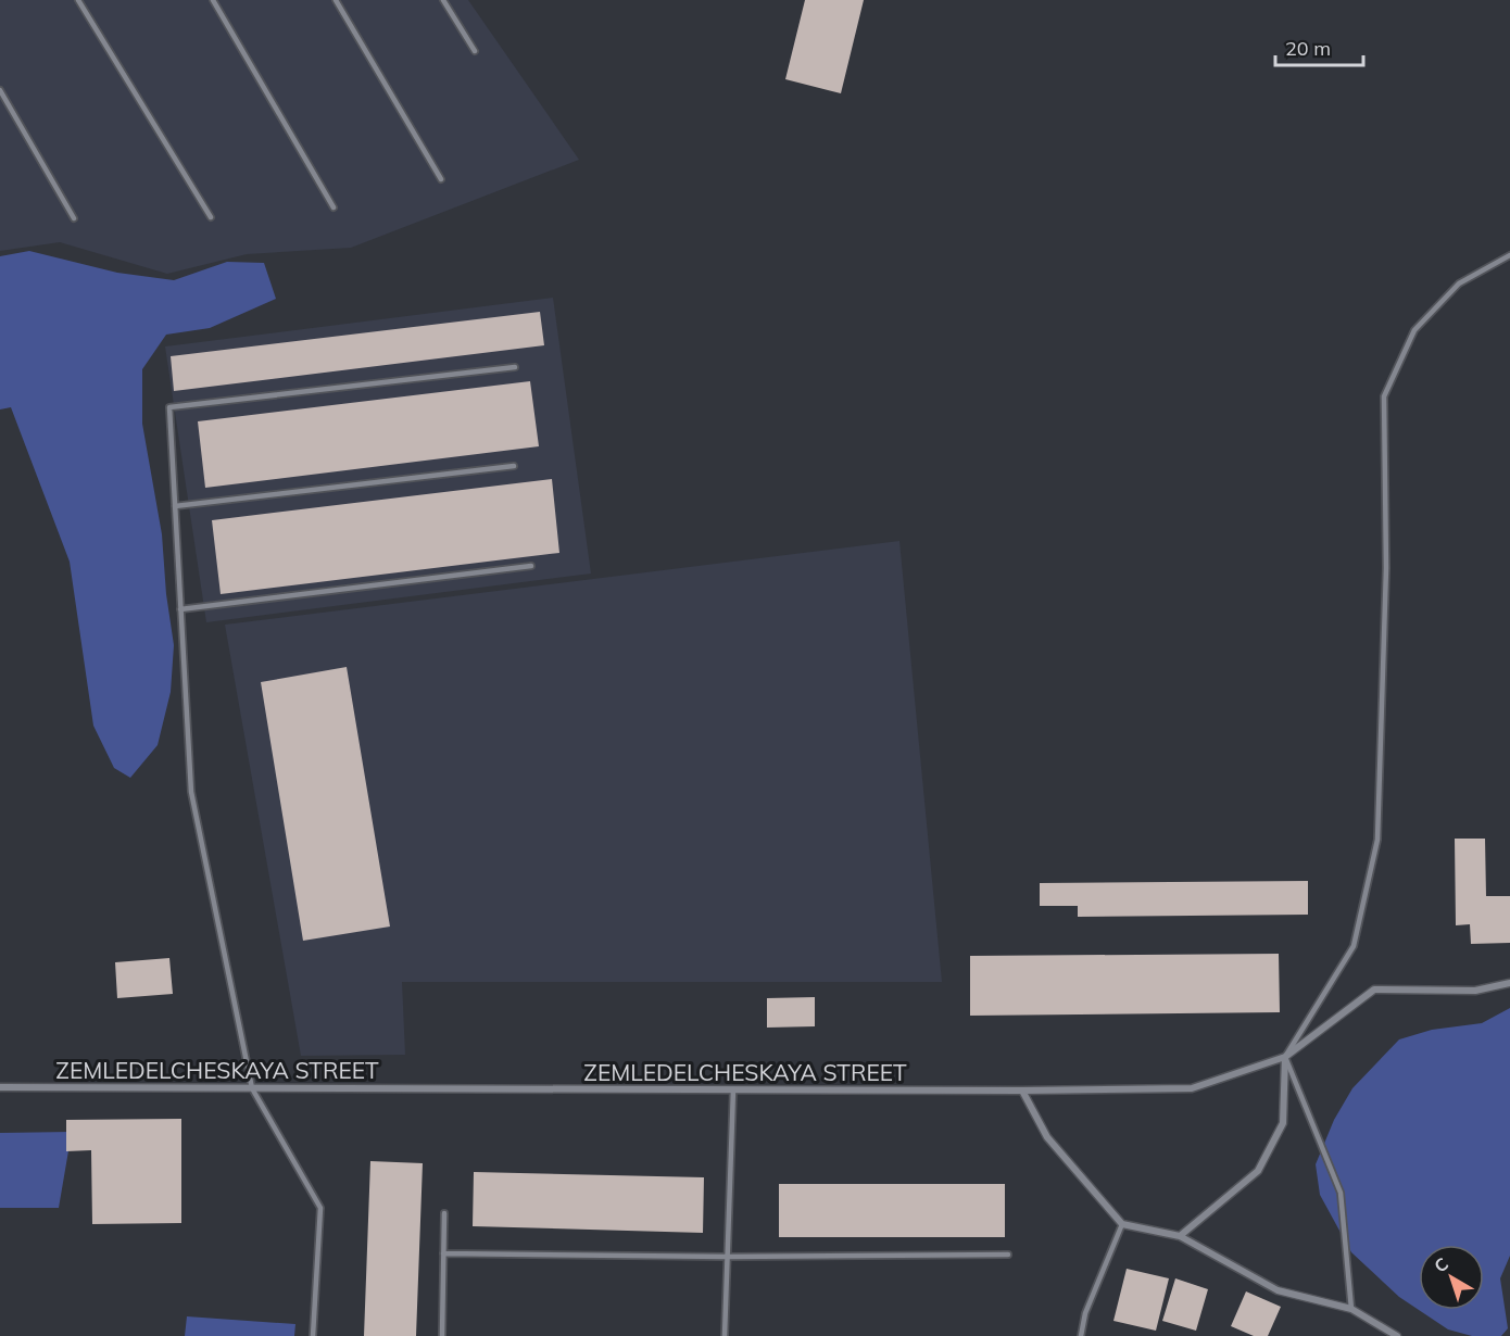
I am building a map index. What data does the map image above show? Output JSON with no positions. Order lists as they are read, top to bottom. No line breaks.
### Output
{"streets":{"street":["ZEMLEDELCHESKAYA STREET"]},"scale_bar":"20 m","north":"top left"}
